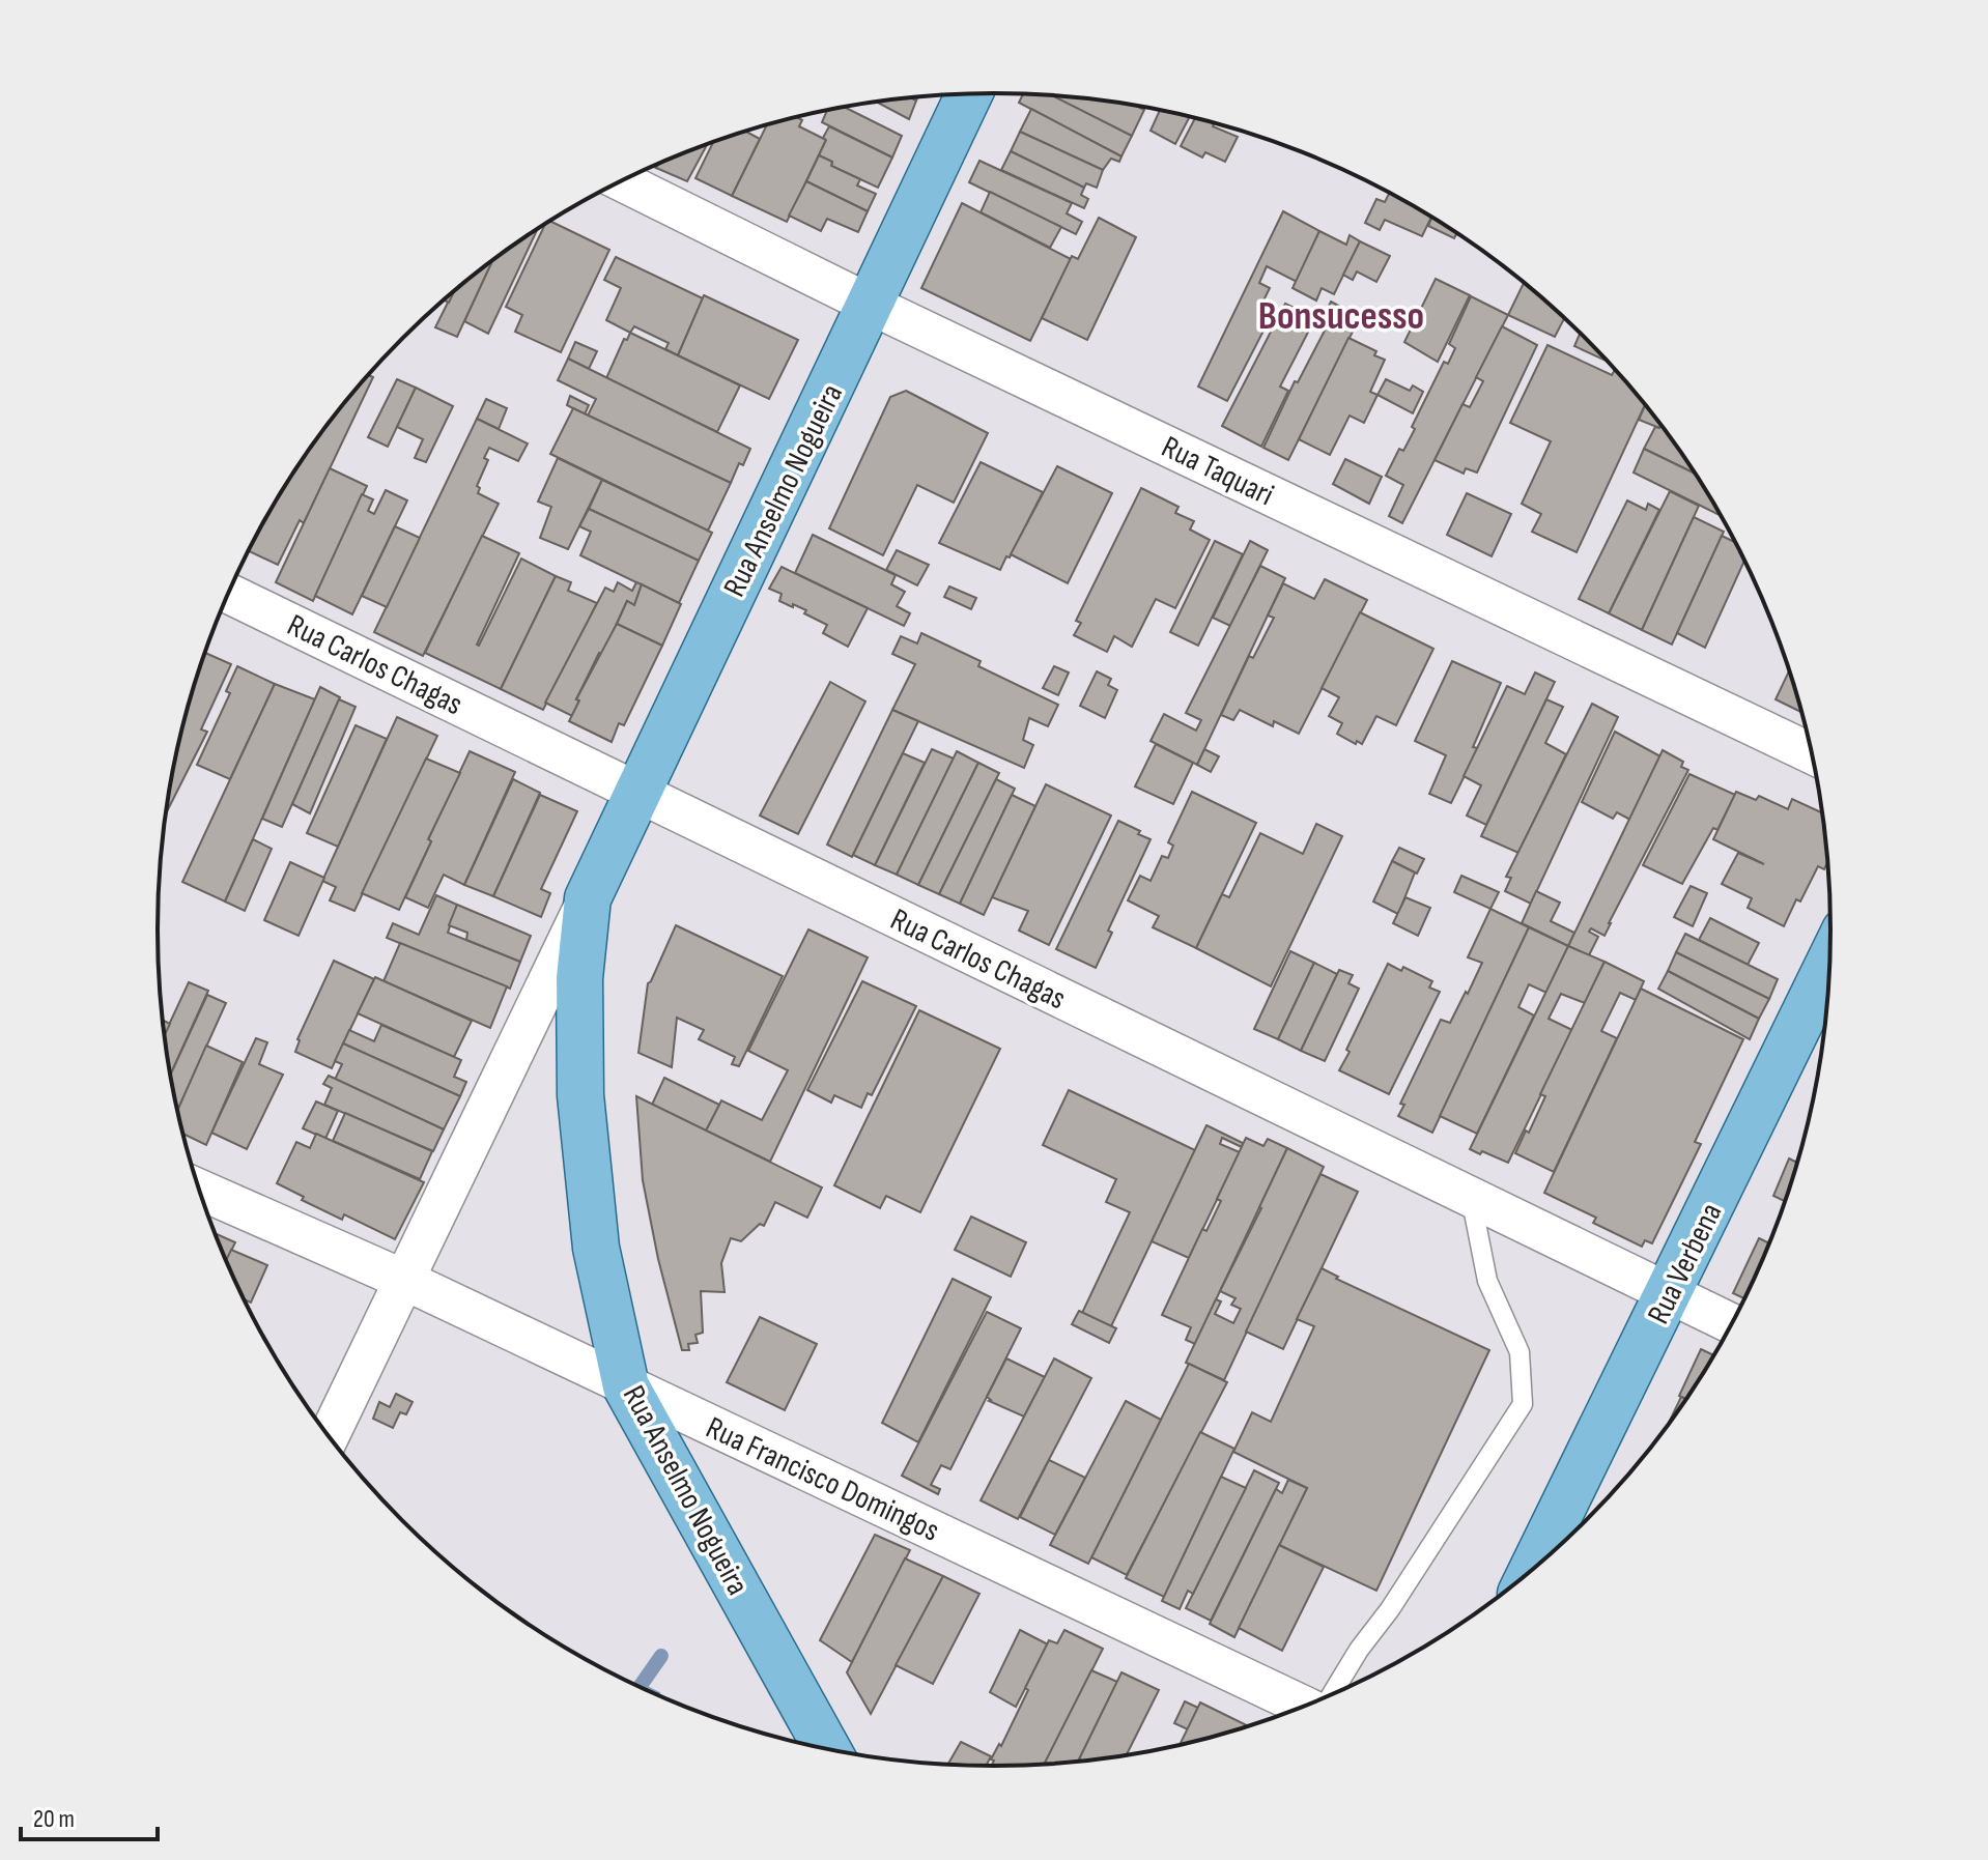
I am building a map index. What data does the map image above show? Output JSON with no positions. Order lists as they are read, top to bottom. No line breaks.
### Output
{"streets":{"main road":["Rua Anselmo Nogueira","Rua Verbena"],"street":["Rua Taquari","Rua Carlos Chagas","Rua Francisco Domingos"]},"crossings":[["Rua Taquari","Rua Anselmo Nogueira"],["Rua Anselmo Nogueira","Rua Carlos Chagas"],["Rua Anselmo Nogueira","Rua Francisco Domingos"],["Rua Carlos Chagas","Rua Verbena"]],"districts":["Bonsucesso"],"scale_bar":"20 m"}
